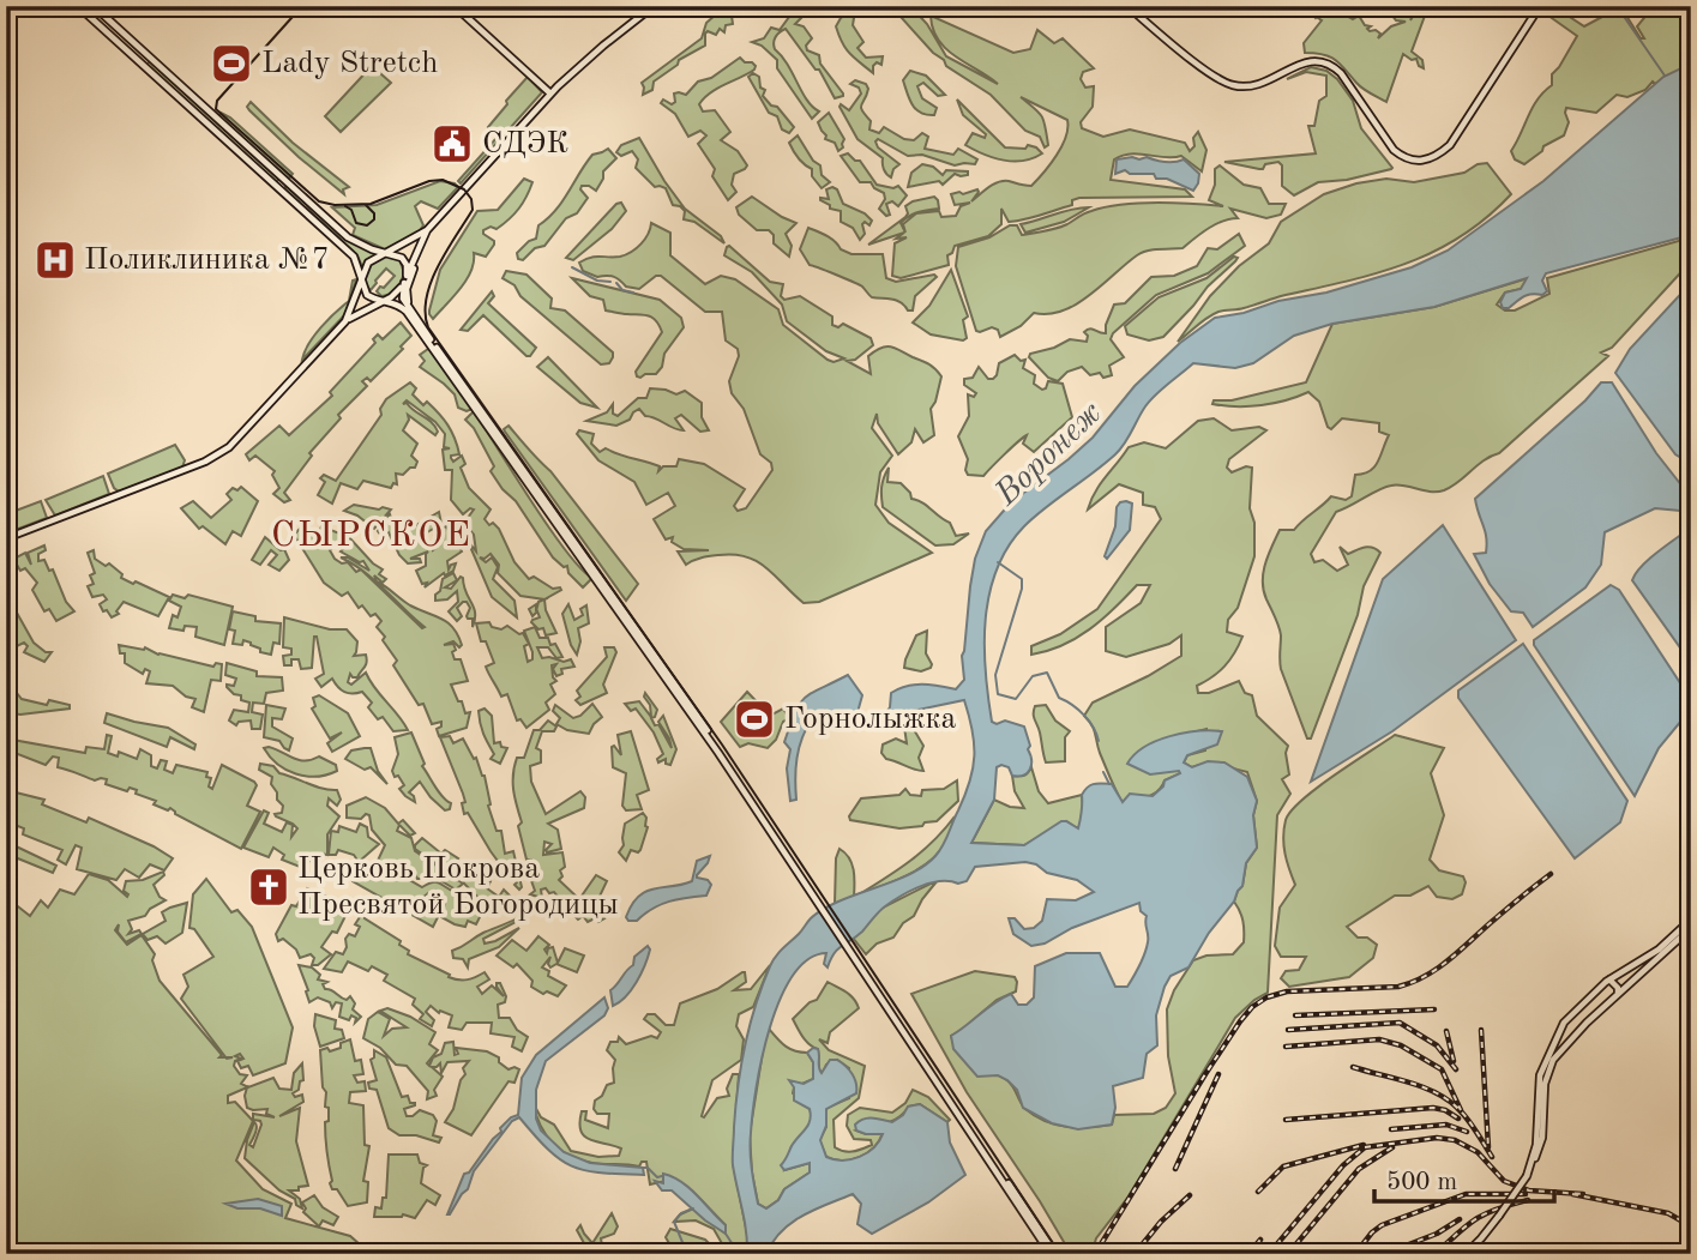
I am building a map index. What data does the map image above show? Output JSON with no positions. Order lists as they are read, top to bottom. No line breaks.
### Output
{"districts":["СЫРСКОЕ"],"water":["Воронеж"],"places":{"sports":["Lady Stretch","Горнолыжка"],"public building":["СДЭК"],"hospital":["Поликлиника №7"],"church":["Церковь Покрова Пресвятой Богородицы"]},"scale_bar":"500 m"}
